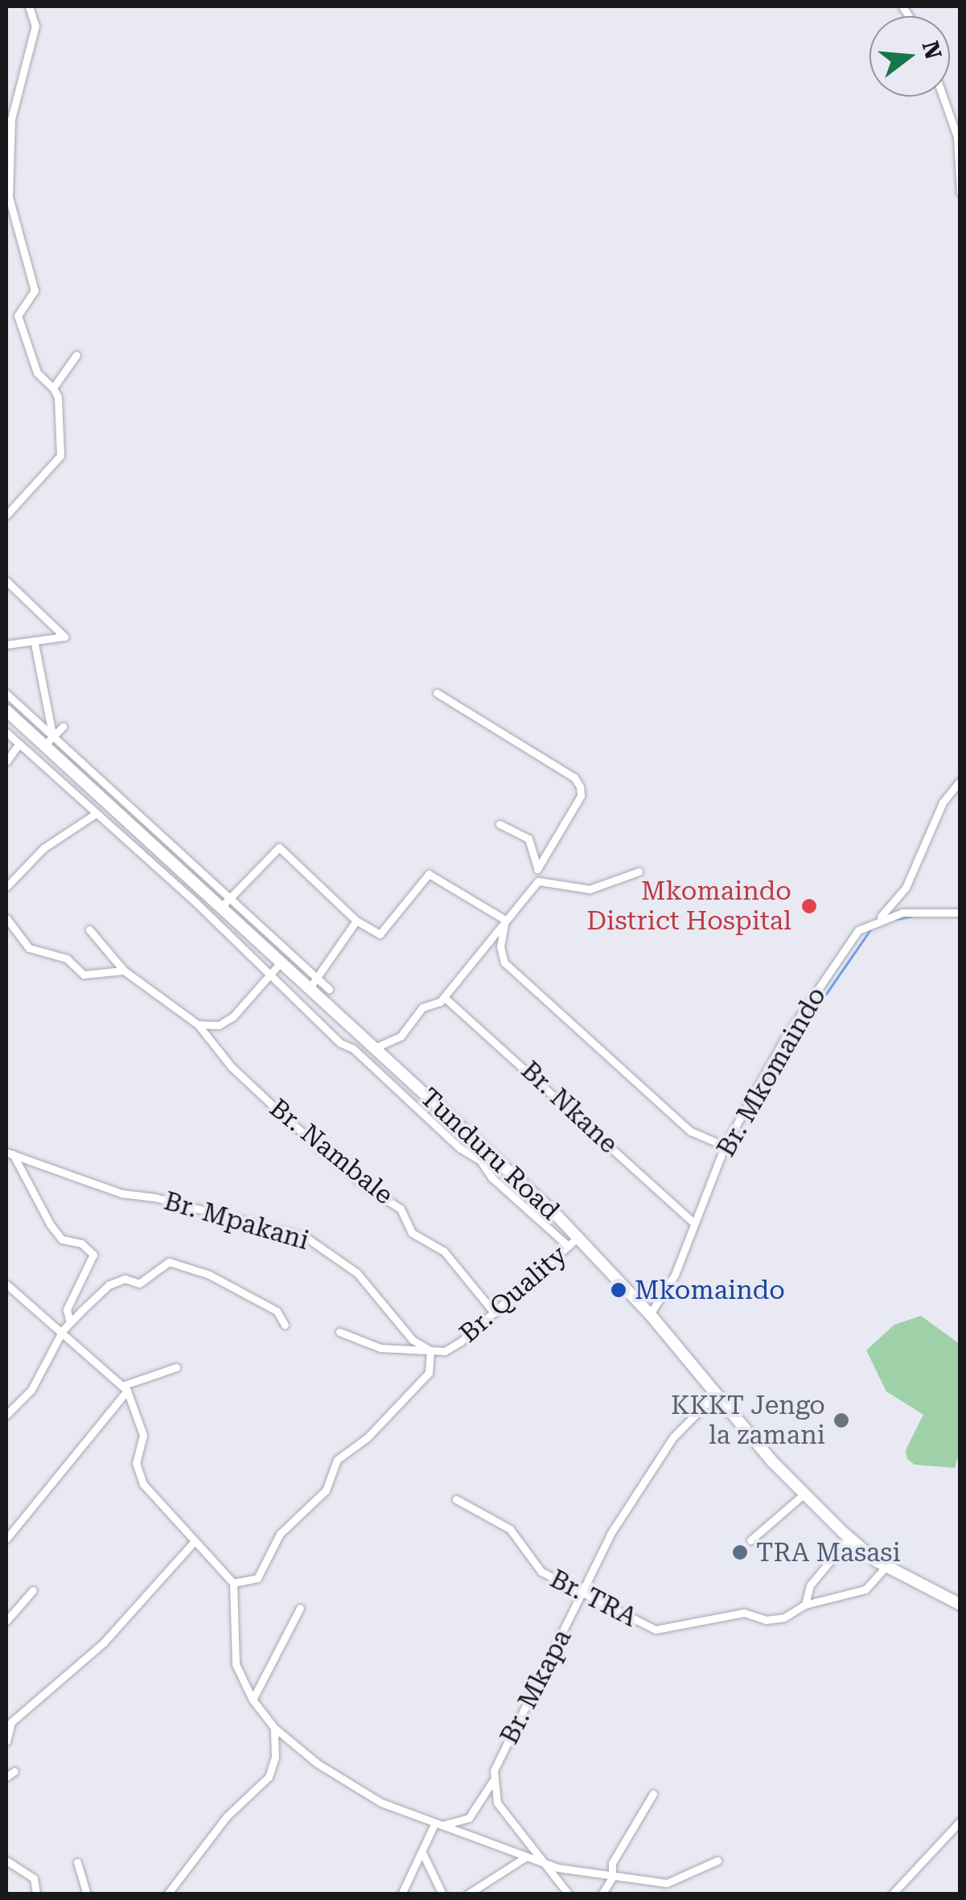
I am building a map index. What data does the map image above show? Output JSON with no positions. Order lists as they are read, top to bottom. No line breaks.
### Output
{"streets":{"highway":["Tunduru Road"],"street":["Br. Mkomaindo","Br. Nkane","Br. Nambale","Br. Mpakani","Br. Quality","Br. TRA","Br. Mkapa"]},"crossings":[["Br. Mkomaindo","Br. Nkane"],["Br. Mkomaindo","Tunduru Road"],["Br. Nambale","Br. Quality"],["Tunduru Road","Br. Quality"],["Tunduru Road","Br. TRA"],["Tunduru Road","Br. Mkapa"],["Br. Mpakani","Br. Quality"],["Br. TRA","Br. Mkapa"]],"places":["Mkomaindo District Hospital","Mkomaindo","KKKT Jengo la zamani","TRA Masasi"],"north":"right"}
